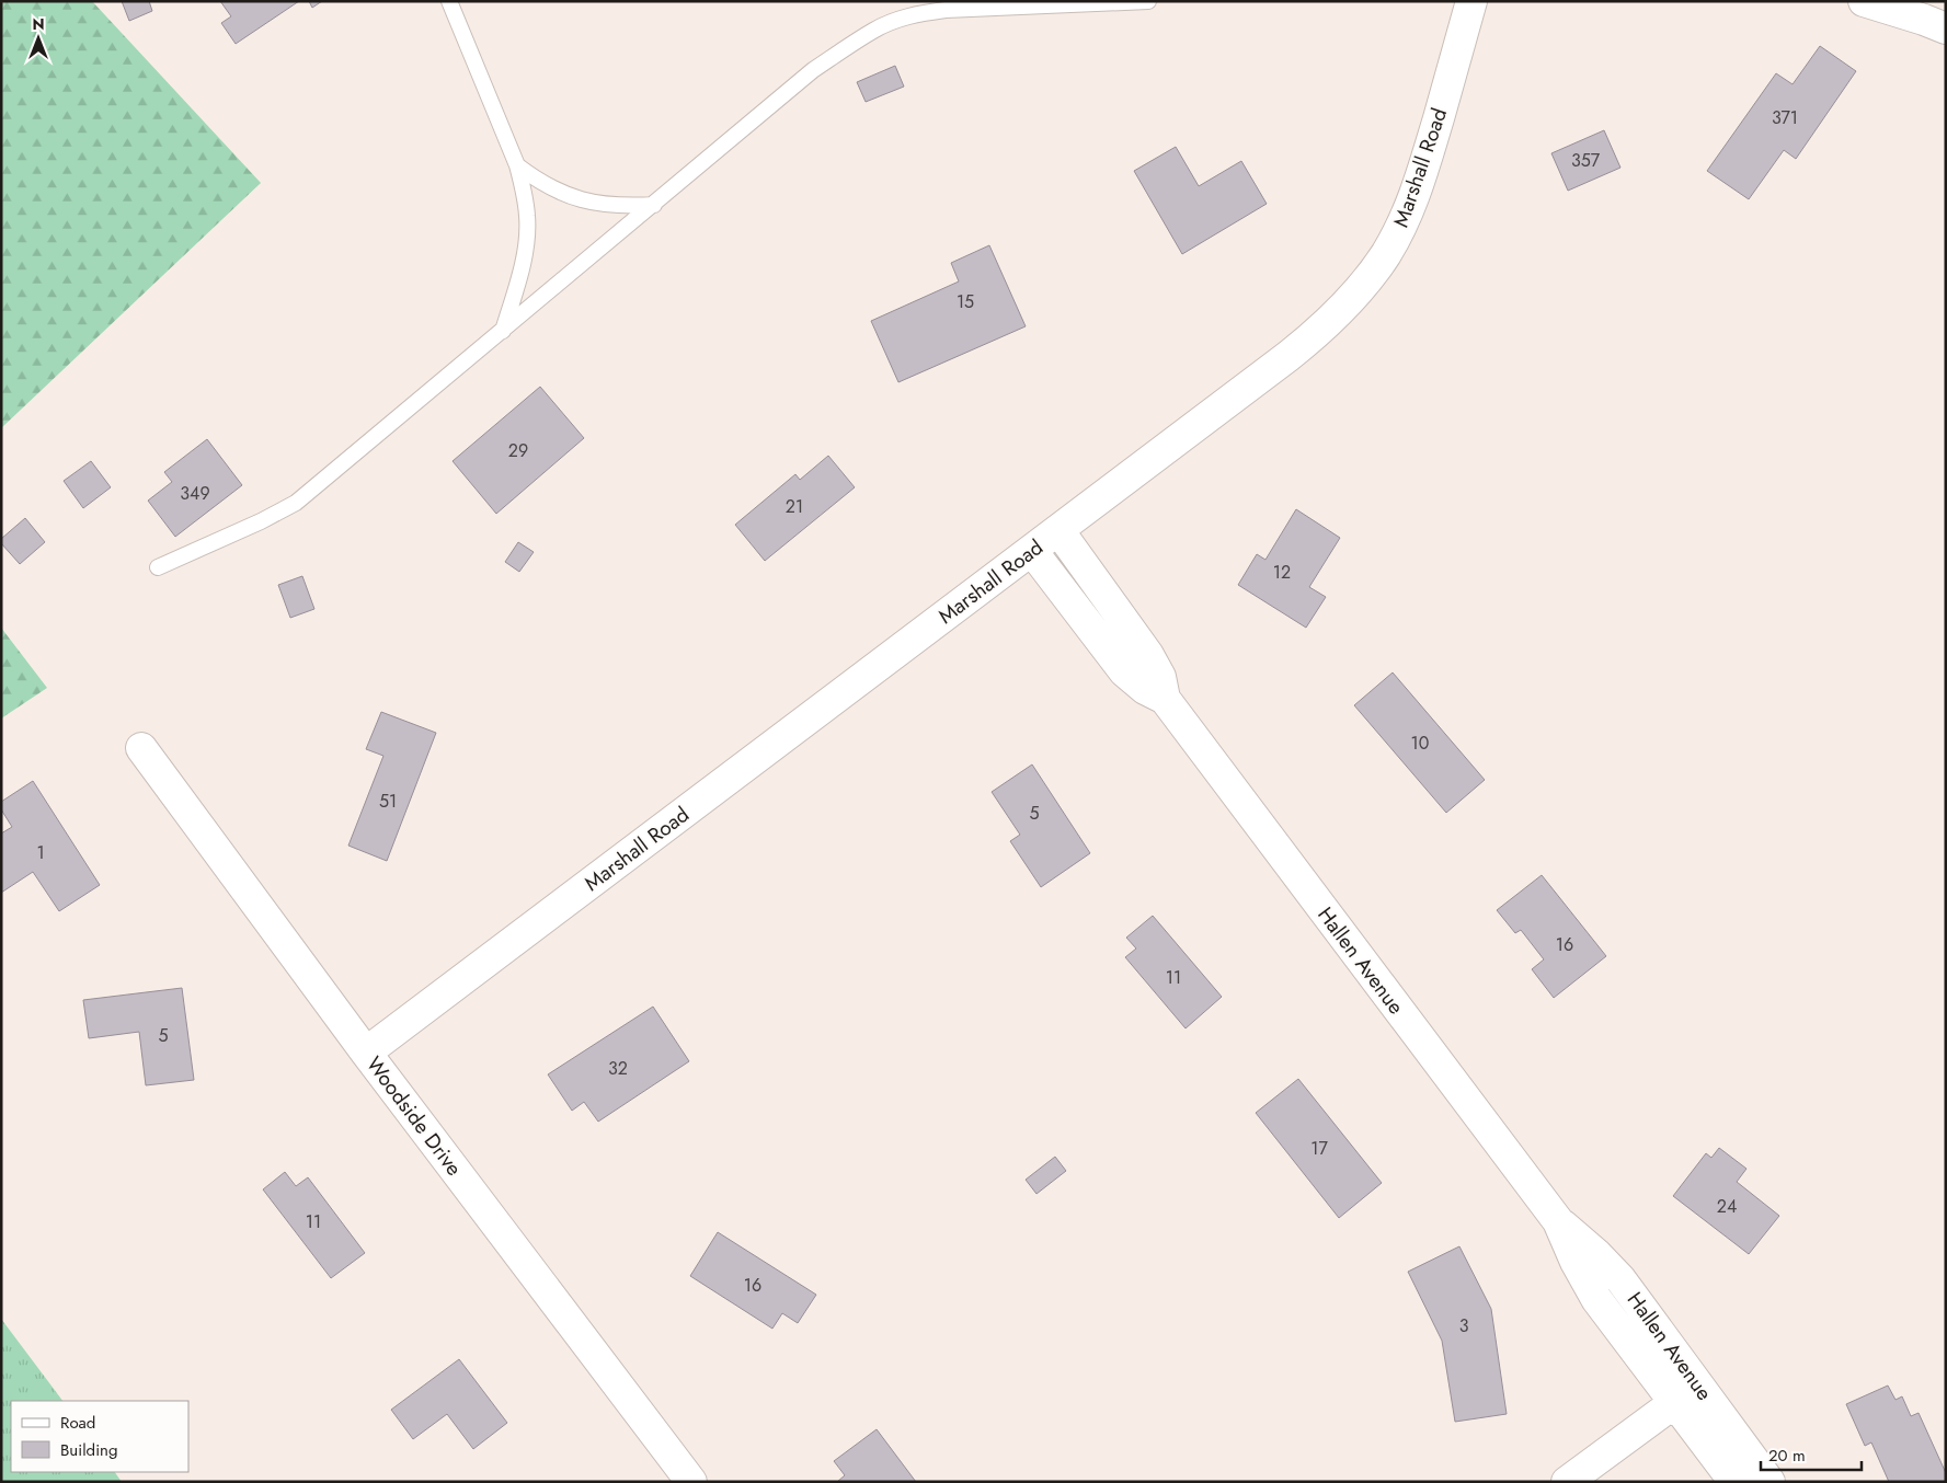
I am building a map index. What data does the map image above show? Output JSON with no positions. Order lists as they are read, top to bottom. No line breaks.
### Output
{"streets":{"street":["Marshall Road","Hallen Avenue","Woodside Drive"]},"crossings":[["Marshall Road","Hallen Avenue"],["Marshall Road","Woodside Drive"]],"house_numbers":["371","357","15","29","349","21","12","10","51","5","1","16","11","5","32","17","24","11","16","3"],"legend":["Road","Building"],"scale_bar":"20 m","north":"top"}
